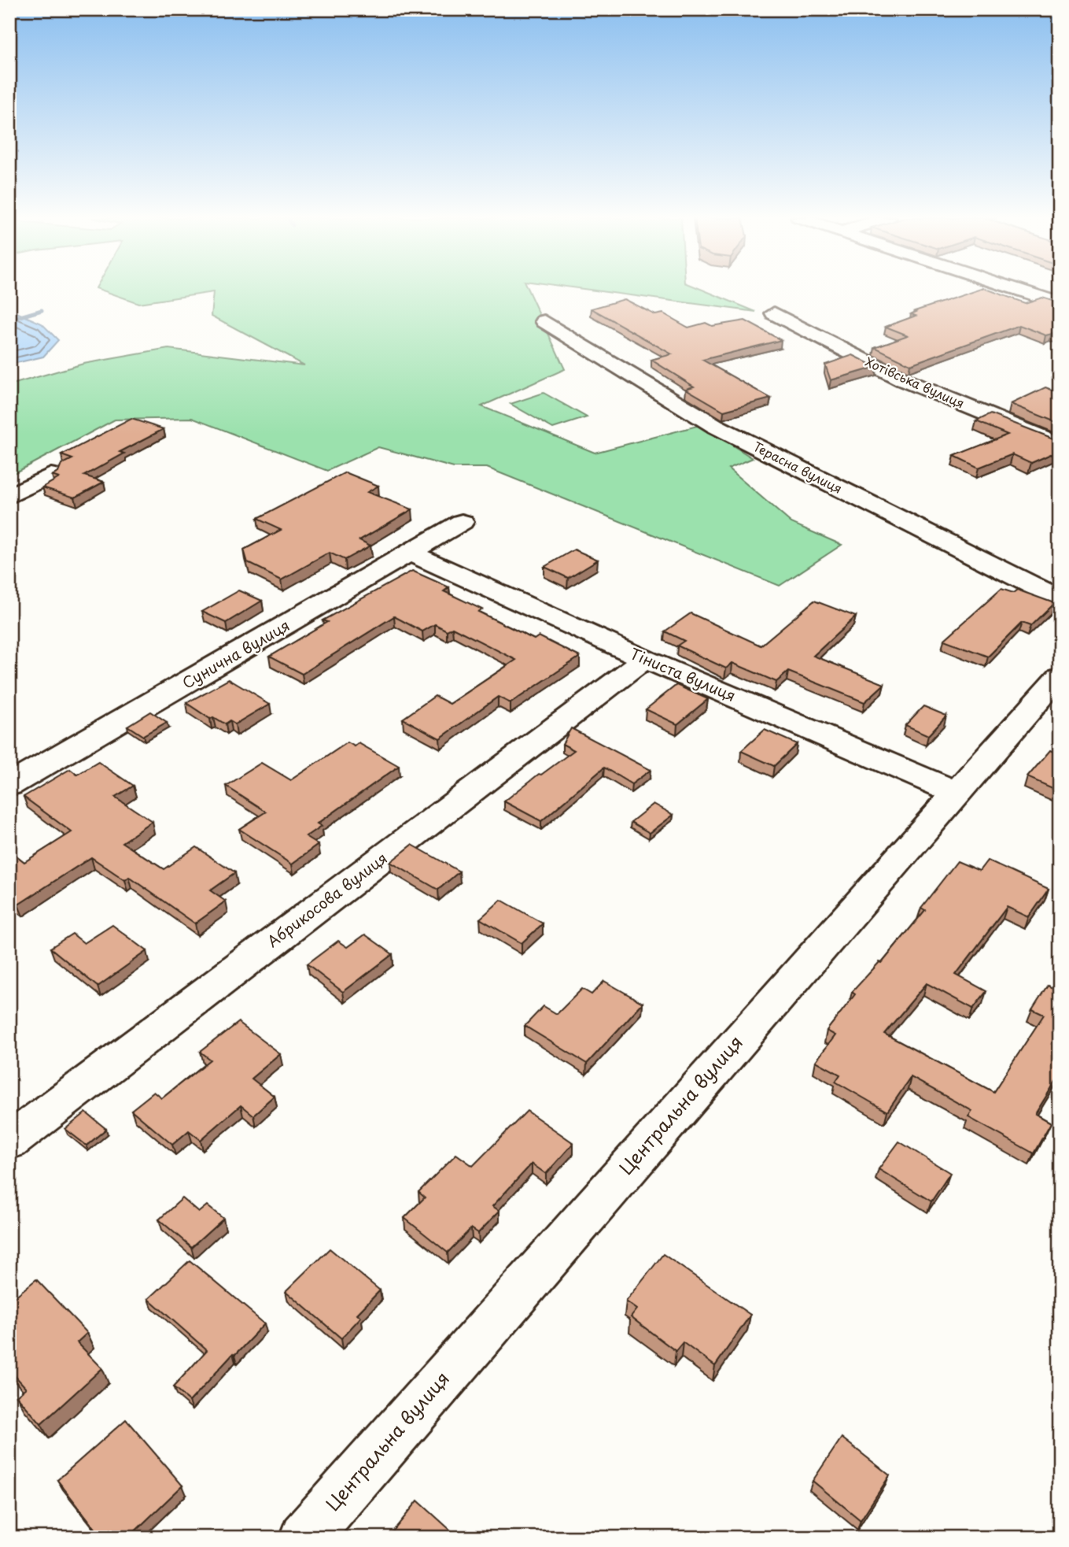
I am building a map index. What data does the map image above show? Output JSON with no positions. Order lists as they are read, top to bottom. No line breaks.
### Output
{"streets":{"street":["Хотівська вулиця","Терасна вулиця","Сунична вулиця","Тіниста вулиця","Абрикосова вулиця","Центральна вулиця"]},"crossings":[["Сунична вулиця","Тіниста вулиця"],["Тіниста вулиця","Абрикосова вулиця"],["Тіниста вулиця","Центральна вулиця"]]}
